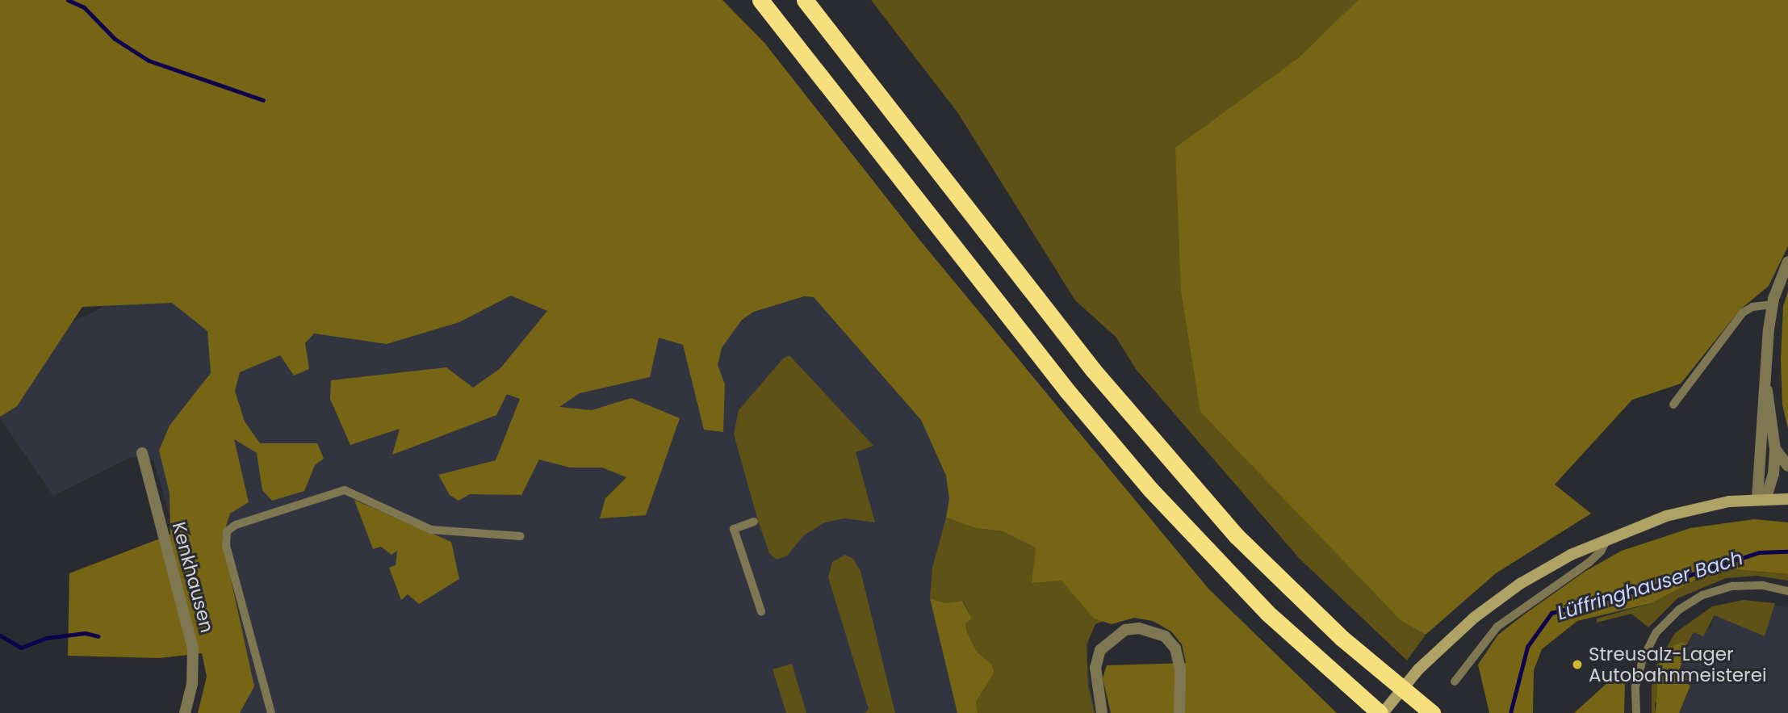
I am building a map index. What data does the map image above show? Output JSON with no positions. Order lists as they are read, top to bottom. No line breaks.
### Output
{"streets":{"street":["Kenkhausen"]},"water":["Lüffringhauser Bach"],"places":["Streusalz-Lager Autobahnmeisterei"]}
